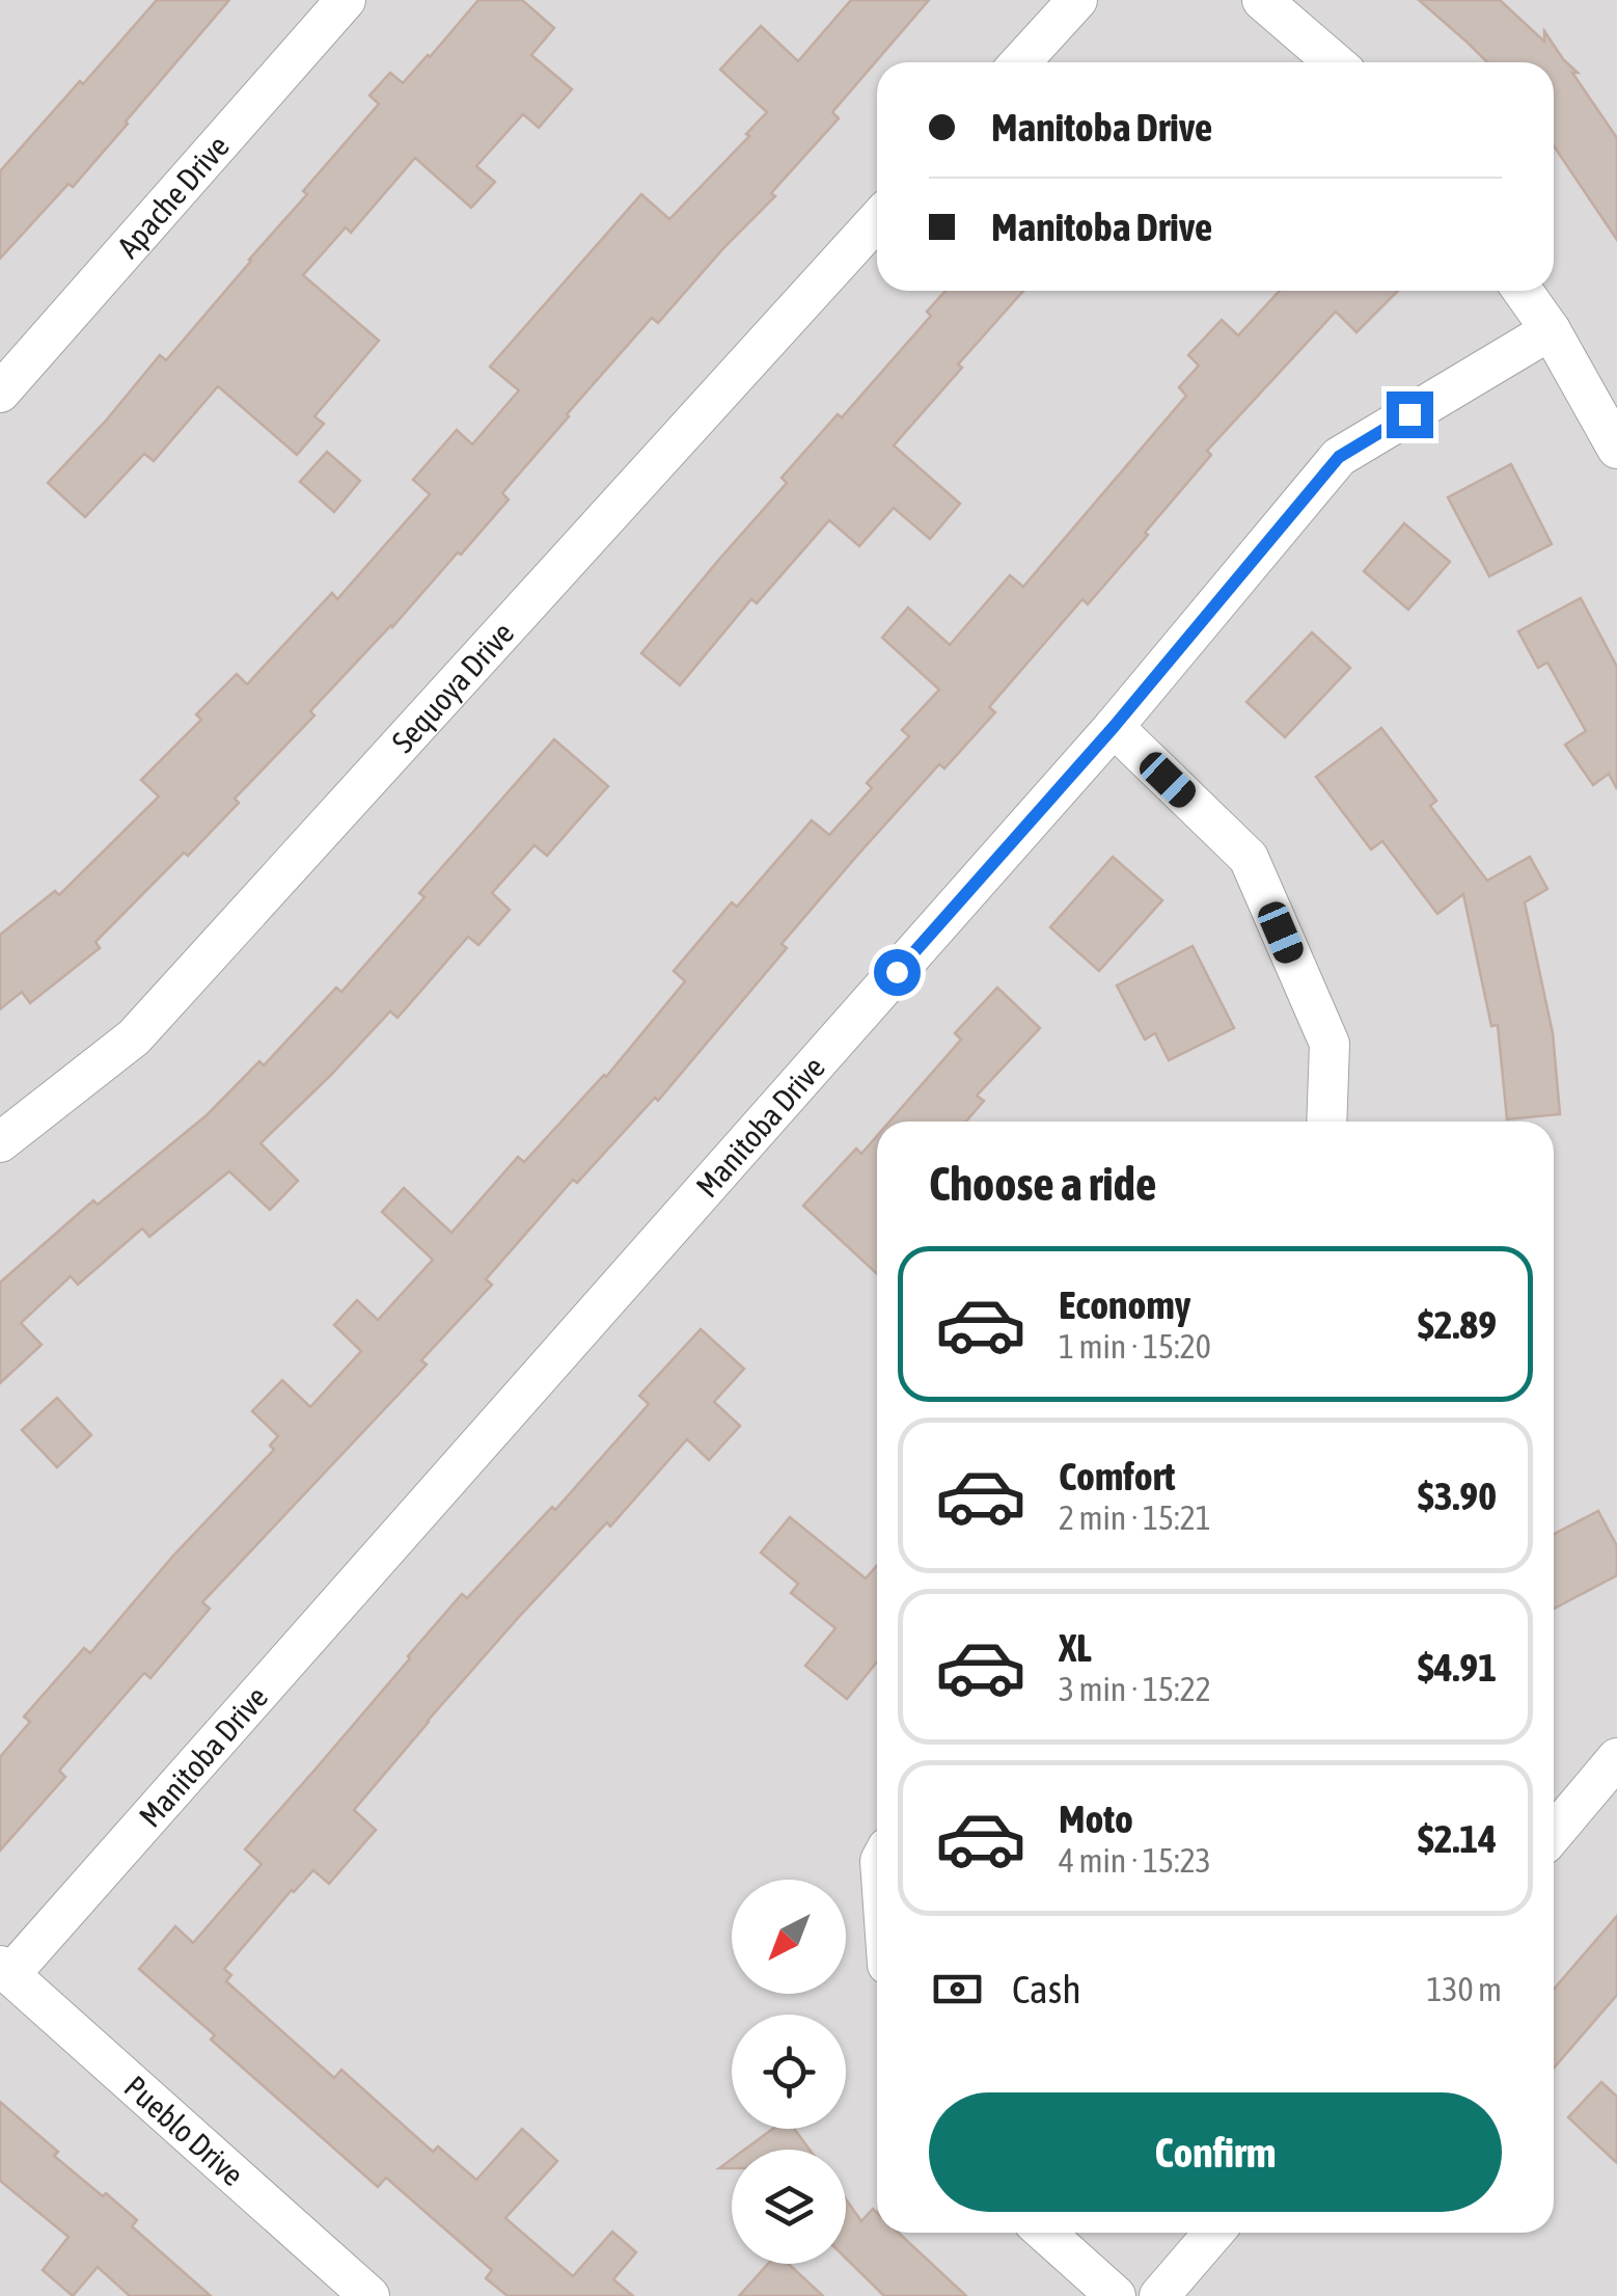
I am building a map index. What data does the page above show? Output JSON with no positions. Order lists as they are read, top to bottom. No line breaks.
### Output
{"streets":{"street":["Apache Drive","Sequoya Drive","Manitoba Drive","Pueblo Drive"]},"crossings":[["Manitoba Drive","Pueblo Drive"]],"north":"bottom left","page":{"banner":["Manitoba Drive","Manitoba Drive"],"heading":"Choose a ride","list":[{"name":"Economy","note":"1 min · 15:20","value":"$2.89"},{"name":"Comfort","note":"2 min · 15:21","value":"$3.90"},{"name":"XL","note":"3 min · 15:22","value":"$4.91"},{"name":"Moto","note":"4 min · 15:23","value":"$2.14"}],"pay":["Cash","130 m"],"buttons":"Confirm"}}
